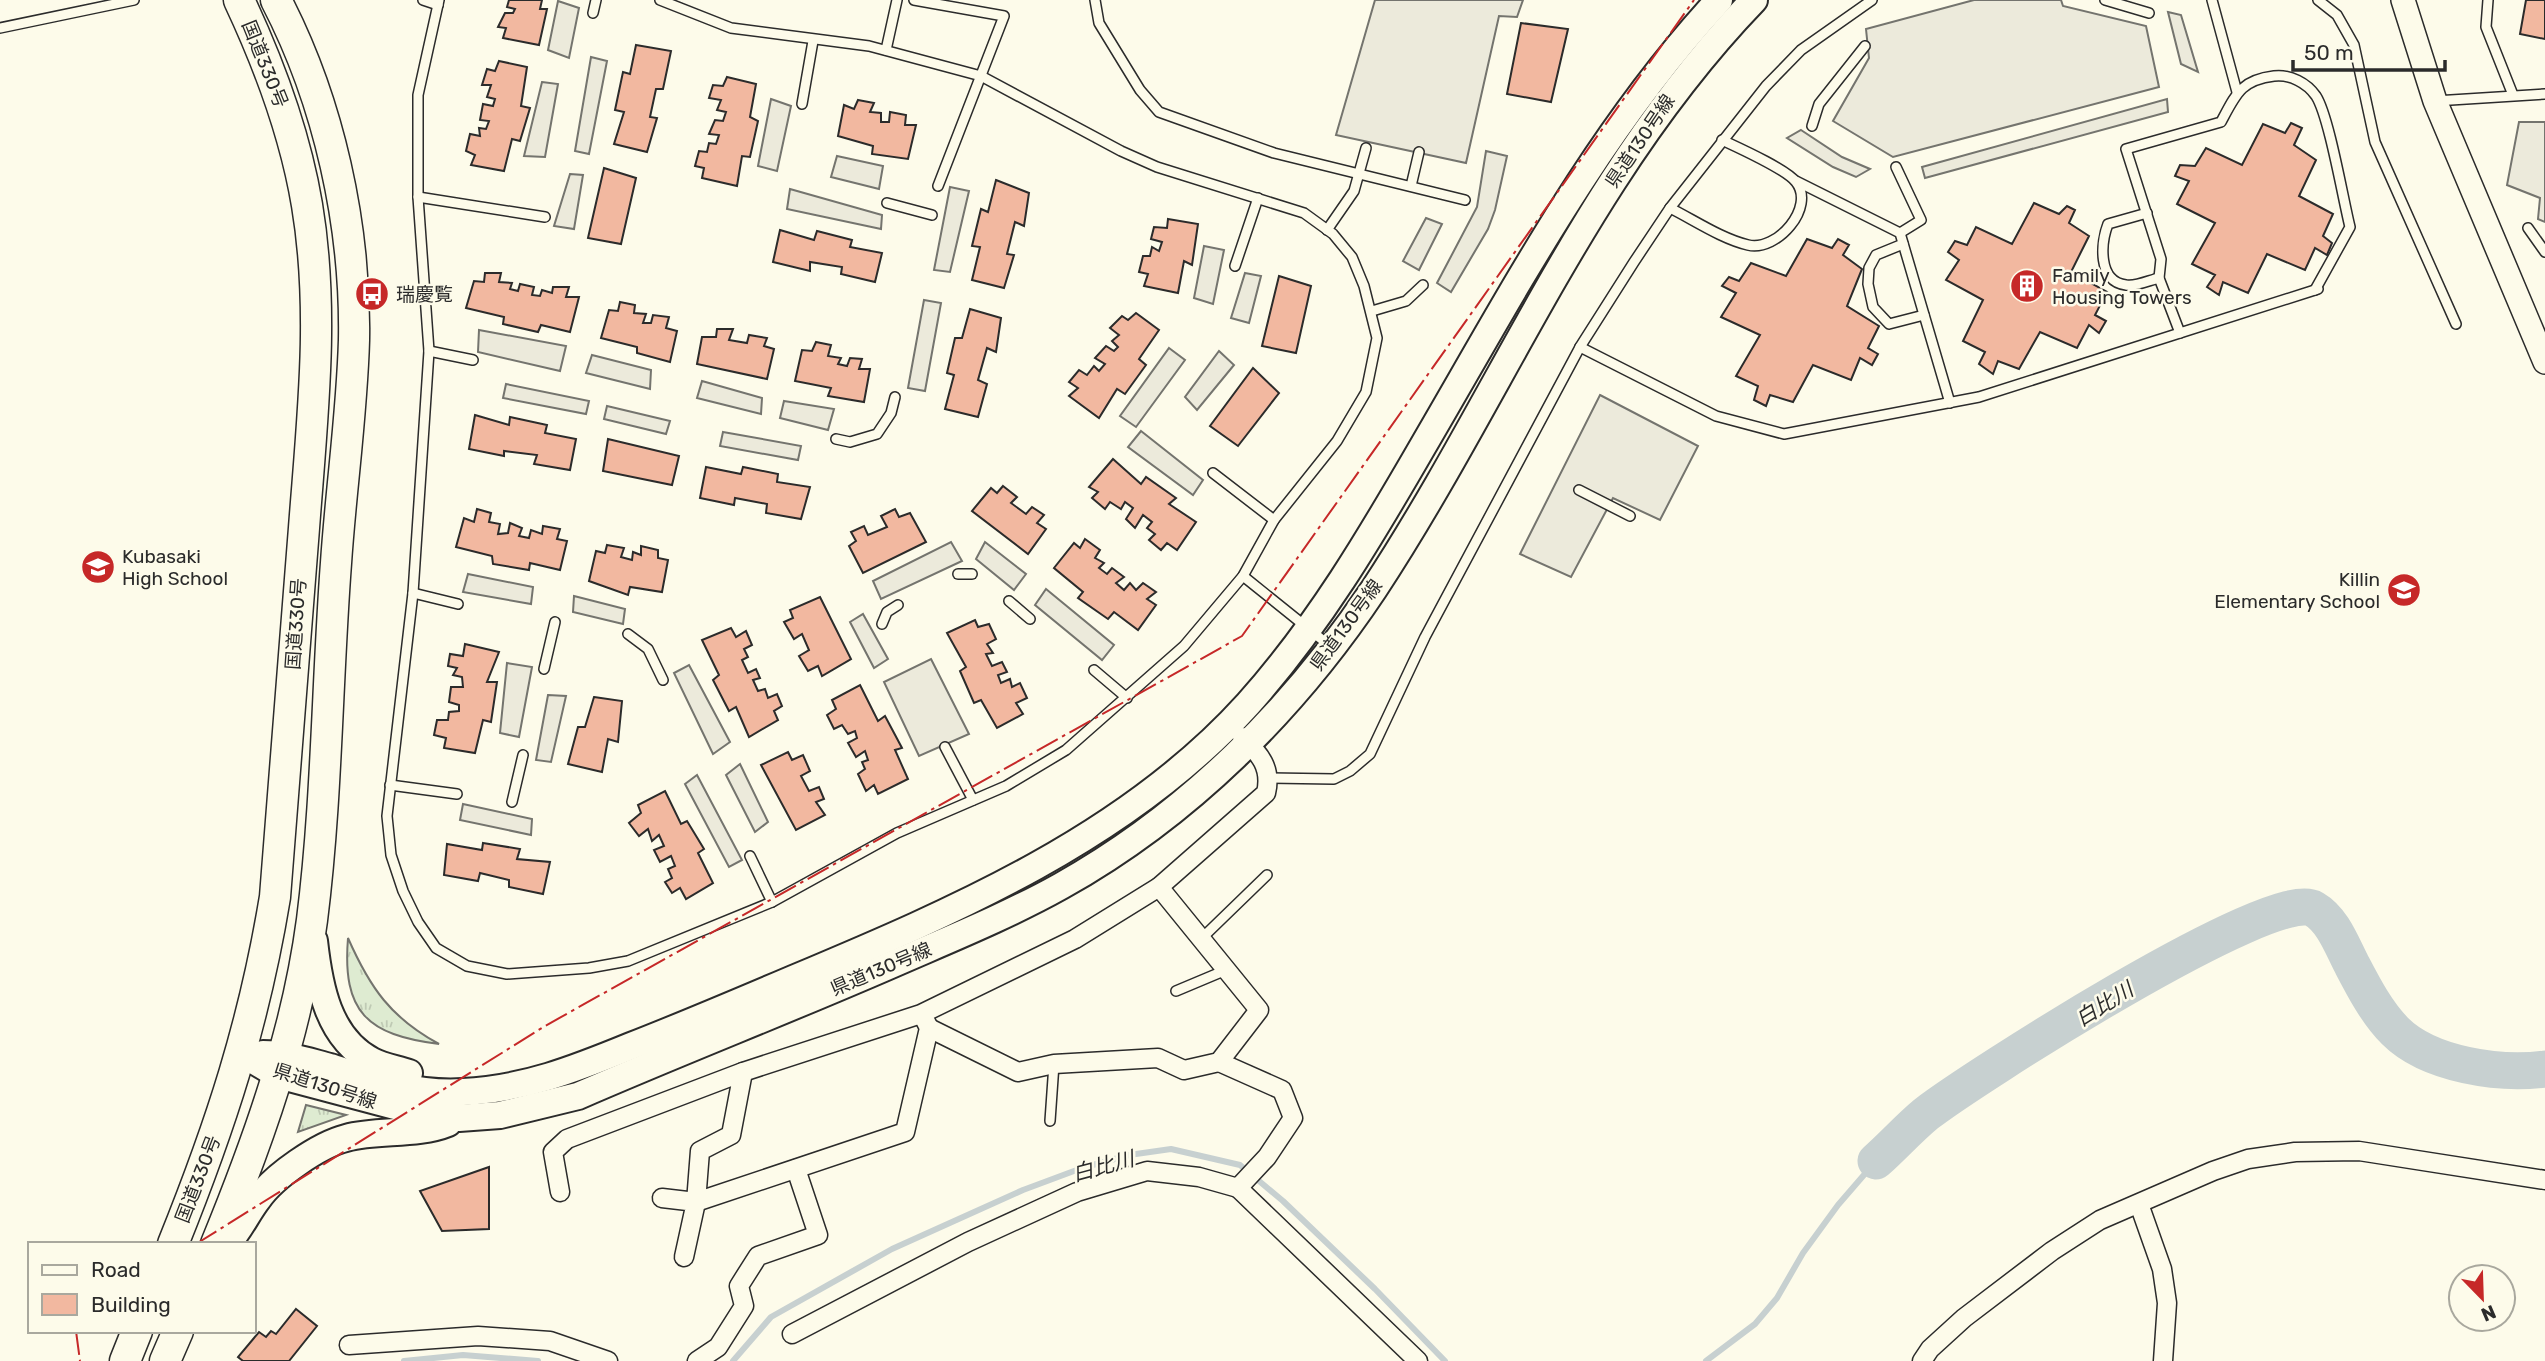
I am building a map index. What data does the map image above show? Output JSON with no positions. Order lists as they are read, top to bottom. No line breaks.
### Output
{"streets":{"highway":["国道330号"],"main road":["県道130号線"]},"crossings":[["国道330号","県道130号線"]],"water":["白比川"],"places":{"building":["Family Housing Towers"],"bus stop":["瑞慶覧"],"school or university":["Kubasaki High School","Killin Elementary School"]},"legend":["Road","Building"],"scale_bar":"50 m","north":"bottom right"}
